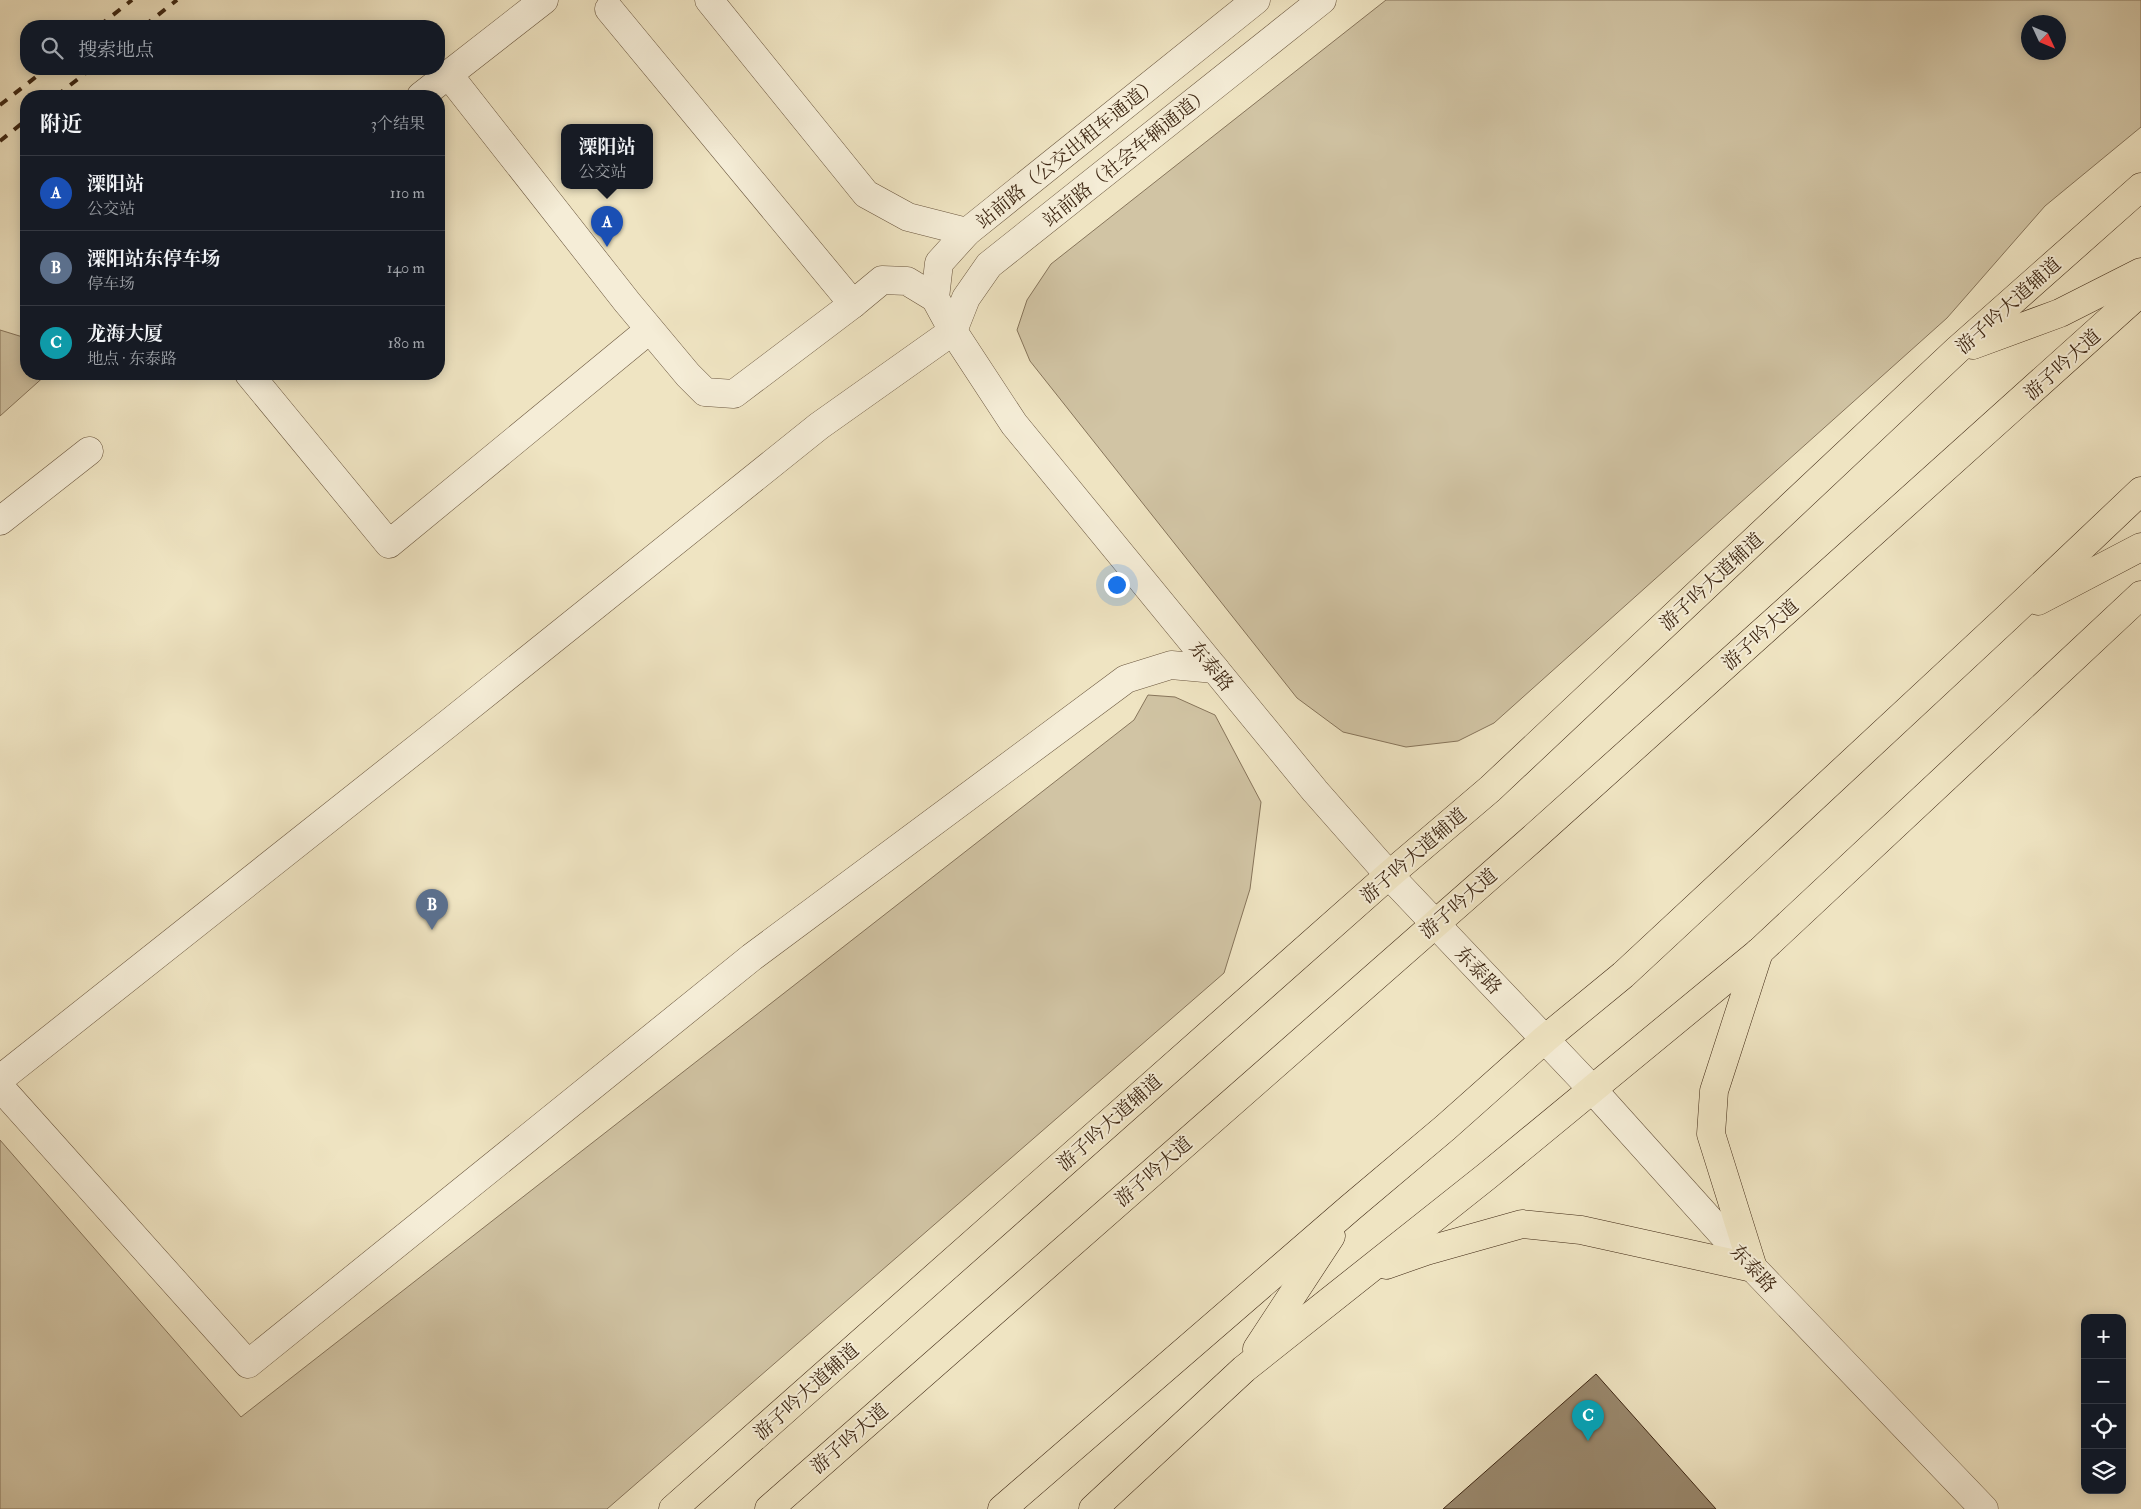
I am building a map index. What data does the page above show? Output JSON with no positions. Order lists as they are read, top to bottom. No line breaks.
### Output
{"streets":{"main road":["游子吟大道辅道","游子吟大道"],"street":["站前路（公交出租车通道）","站前路（社会车辆通道）","东泰路"]},"crossings":[["站前路（社会车辆通道）","东泰路"],["游子吟大道辅道","东泰路"],["游子吟大道","东泰路"]],"north":"bottom right","page":{"search":"搜索地点","heading":["附近","3个结果"],"popup":["溧阳站","公交站"],"list":[{"mark":"A","name":"溧阳站","note":"公交站","value":"110 m"},{"mark":"B","name":"溧阳站东停车场","note":"停车场","value":"140 m"},{"mark":"C","name":"龙海大厦","note":"地点 · 东泰路","value":"180 m"}],"pins":["A","B","C"],"map_buttons":["+","−"]}}
